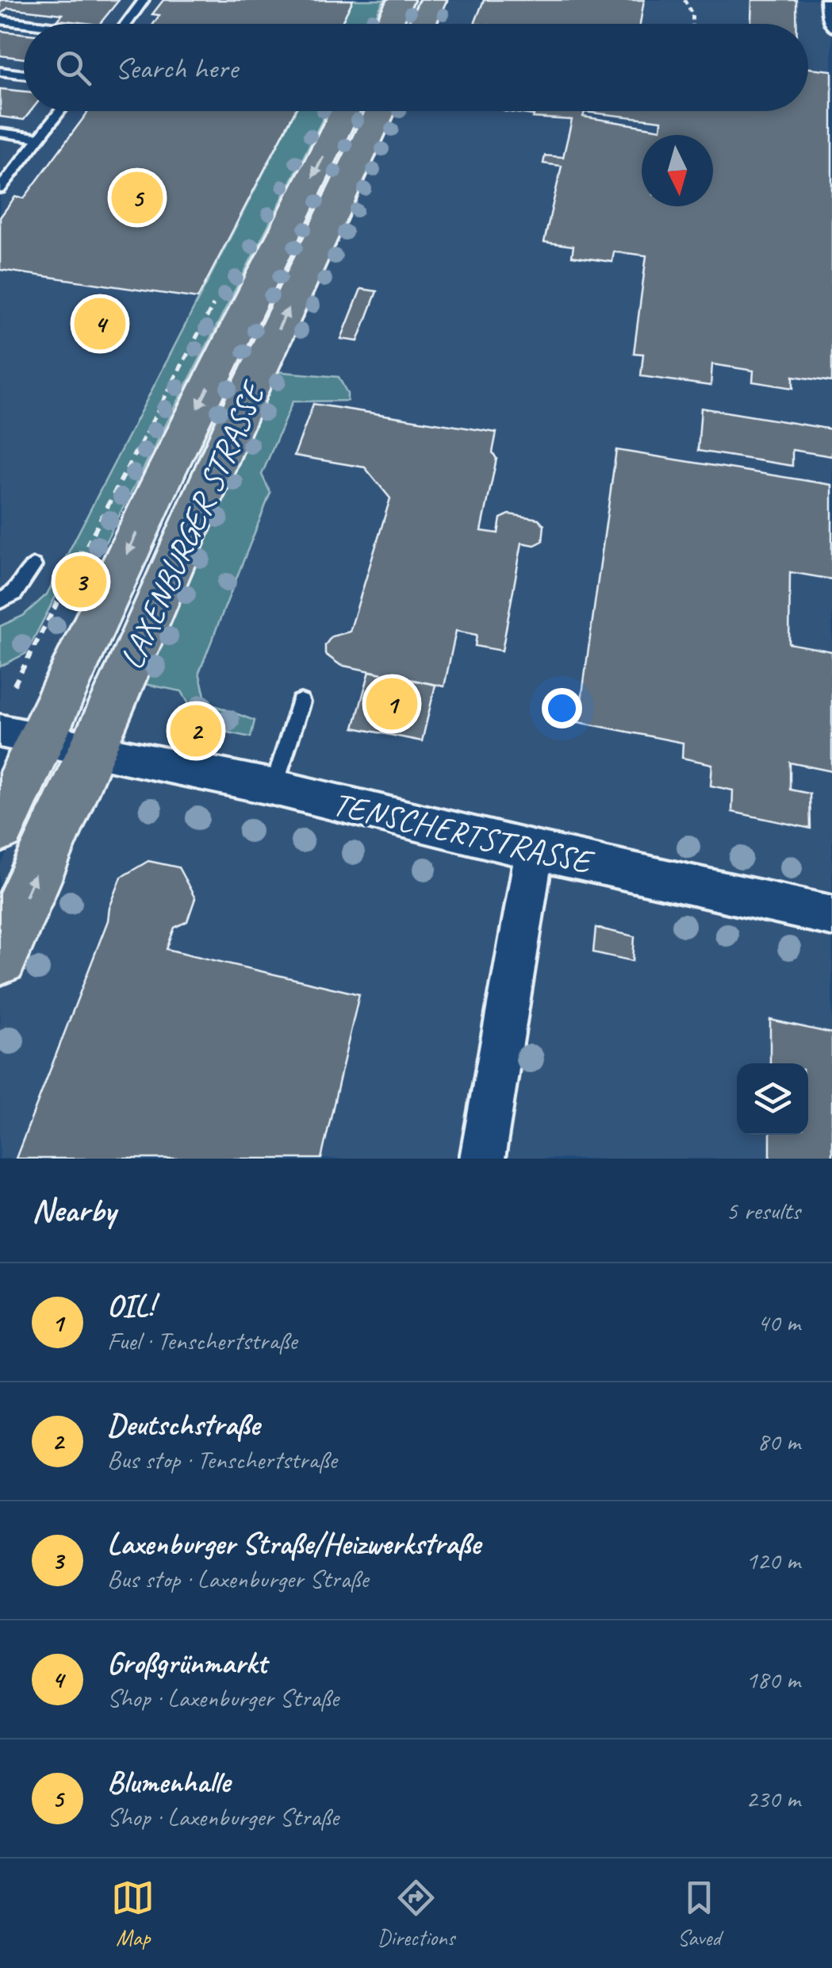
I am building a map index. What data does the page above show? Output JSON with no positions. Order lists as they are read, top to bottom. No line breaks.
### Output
{"streets":{"main road":["LAXENBURGER STRASSE"],"street":["TENSCHERTSTRASSE"]},"crossings":[["LAXENBURGER STRASSE","TENSCHERTSTRASSE"]],"north":"bottom","page":{"search":"Search here","pins":["5","4","3","1","2"],"heading":["Nearby","5 results"],"list":[{"mark":"1","name":"OIL!","note":"Fuel · Tenschertstraße","value":"40 m"},{"mark":"2","name":"Deutschstraße","note":"Bus stop · Tenschertstraße","value":"80 m"},{"mark":"3","name":"Laxenburger Straße/Heizwerkstraße","note":"Bus stop · Laxenburger Straße","value":"120 m"},{"mark":"4","name":"Großgrünmarkt","note":"Shop · Laxenburger Straße","value":"180 m"},{"mark":"5","name":"Blumenhalle","note":"Shop · Laxenburger Straße","value":"230 m"}],"nav":["Map","Directions","Saved"]}}
